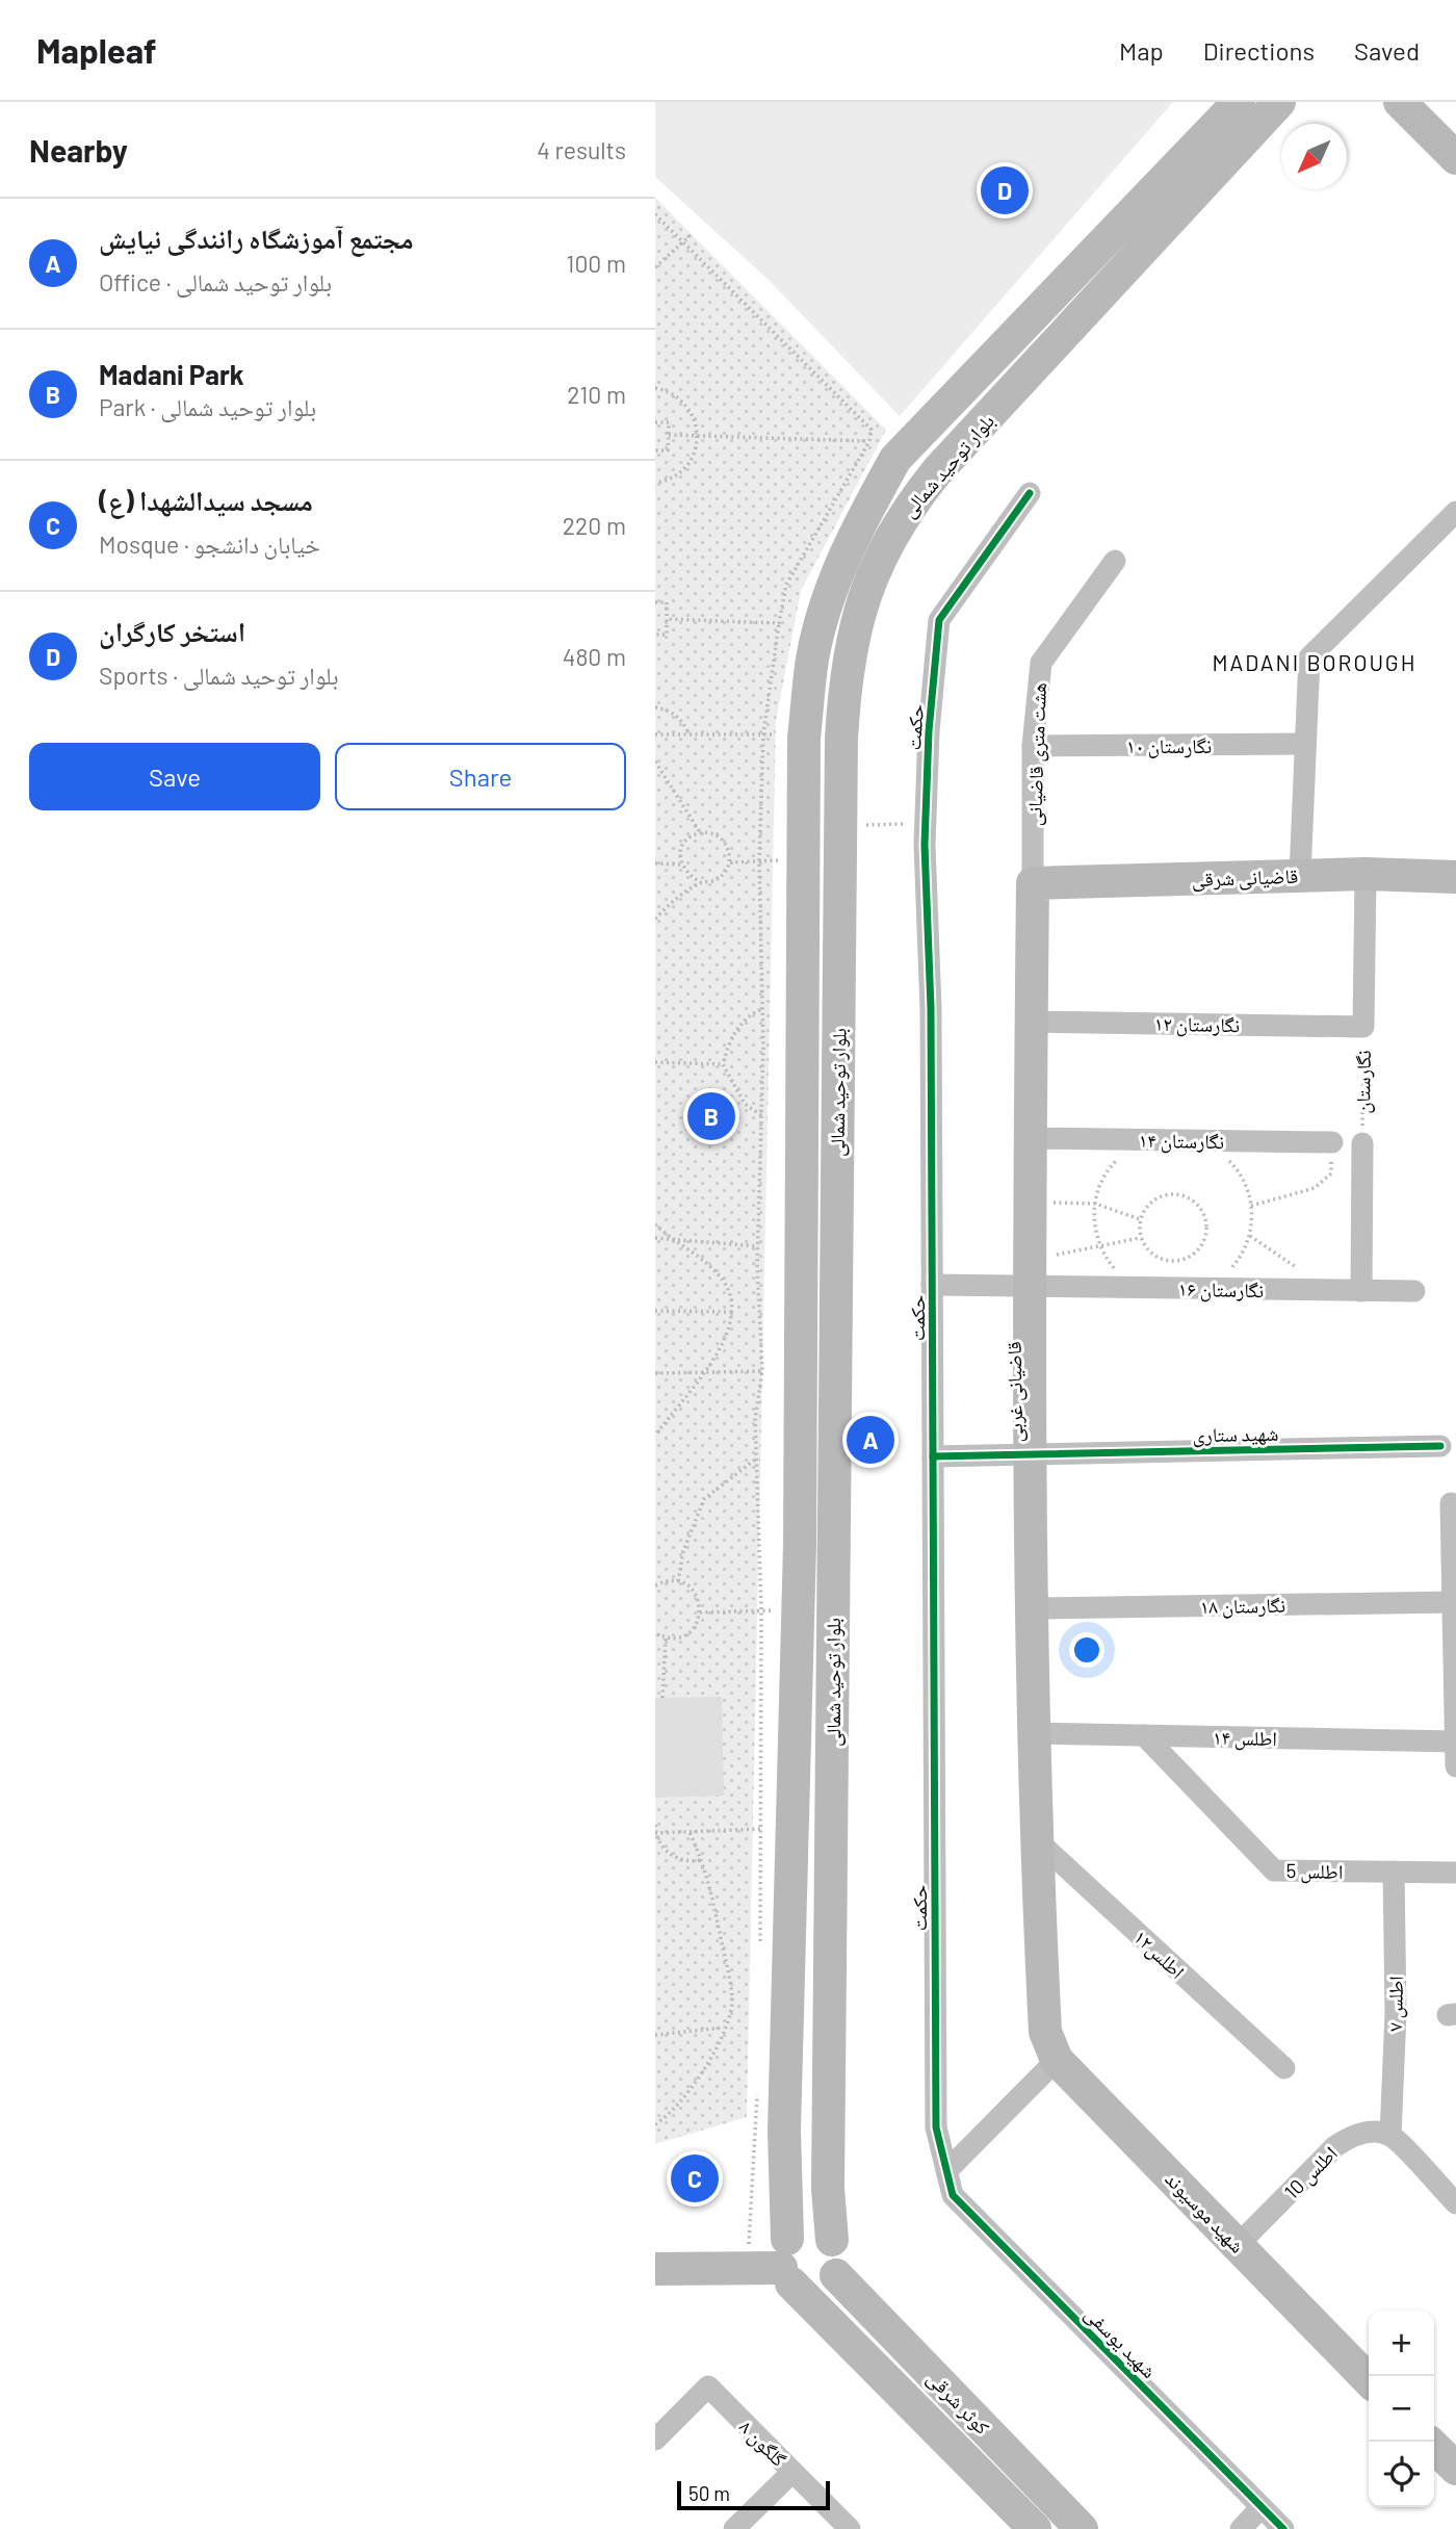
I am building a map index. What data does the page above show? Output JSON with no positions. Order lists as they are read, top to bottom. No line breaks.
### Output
{"streets":{"main road":["بلوار توحید شمالی","قاضیانی شرقی","قاضیانی غربی","شهید موسیوند","کوثر شرقی"],"street":["حکمت","نگارستان ۱۰","هشت متری قاضیانی","نگارستان ۱۲","نگارستان","نگارستان ۱۴","نگارستان ۱۶","شهید ستاری","نگارستان ۱۸","اطلس ۱۴","اطلس 5","اطلس۱۲","اطلس ۷","اطلس 10","شهید یوسفی","گلگون ۸"]},"crossings":[["بلوار توحید شمالی","کوثر شرقی"],["حکمت","نگارستان ۱۶"],["حکمت","شهید ستاری"],["حکمت","شهید یوسفی"],["نگارستان ۱۰","هشت متری قاضیانی"],["هشت متری قاضیانی","قاضیانی شرقی"],["هشت متری قاضیانی","قاضیانی غربی"],["قاضیانی شرقی","نگارستان"],["قاضیانی شرقی","قاضیانی غربی"],["نگارستان ۱۲","نگارستان"],["نگارستان ۱۲","قاضیانی غربی"],["نگارستان","نگارستان ۱۶"],["نگارستان ۱۴","قاضیانی غربی"],["نگارستان ۱۶","قاضیانی غربی"],["قاضیانی غربی","شهید ستاری"],["قاضیانی غربی","نگارستان ۱۸"],["قاضیانی غربی","اطلس ۱۴"],["قاضیانی غربی","اطلس۱۲"],["قاضیانی غربی","شهید موسیوند"],["اطلس ۱۴","اطلس 5"],["اطلس 5","اطلس ۷"],["اطلس ۷","اطلس 10"],["اطلس 10","شهید موسیوند"]],"districts":["MADANI BOROUGH"],"scale_bar":"50 m","north":"bottom left","page":{"header":"Mapleaf","nav":["Map","Directions","Saved"],"heading":["Nearby","4 results"],"pins":["D","B","A","C"],"list":[{"mark":"A","name":"مجتمع آموزشگاه رانندگی نیایش","note":"Office · بلوار توحید شمالی","value":"100 m"},{"mark":"B","name":"Madani Park","note":"Park · بلوار توحید شمالی","value":"210 m"},{"mark":"C","name":"مسجد سیدالشهدا (ع)","note":"Mosque · خیابان دانشجو","value":"220 m"},{"mark":"D","name":"استخر کارگران","note":"Sports · بلوار توحید شمالی","value":"480 m"}],"buttons":["Save","Share"],"map_buttons":["+","−"],"scale":"50 m"}}
